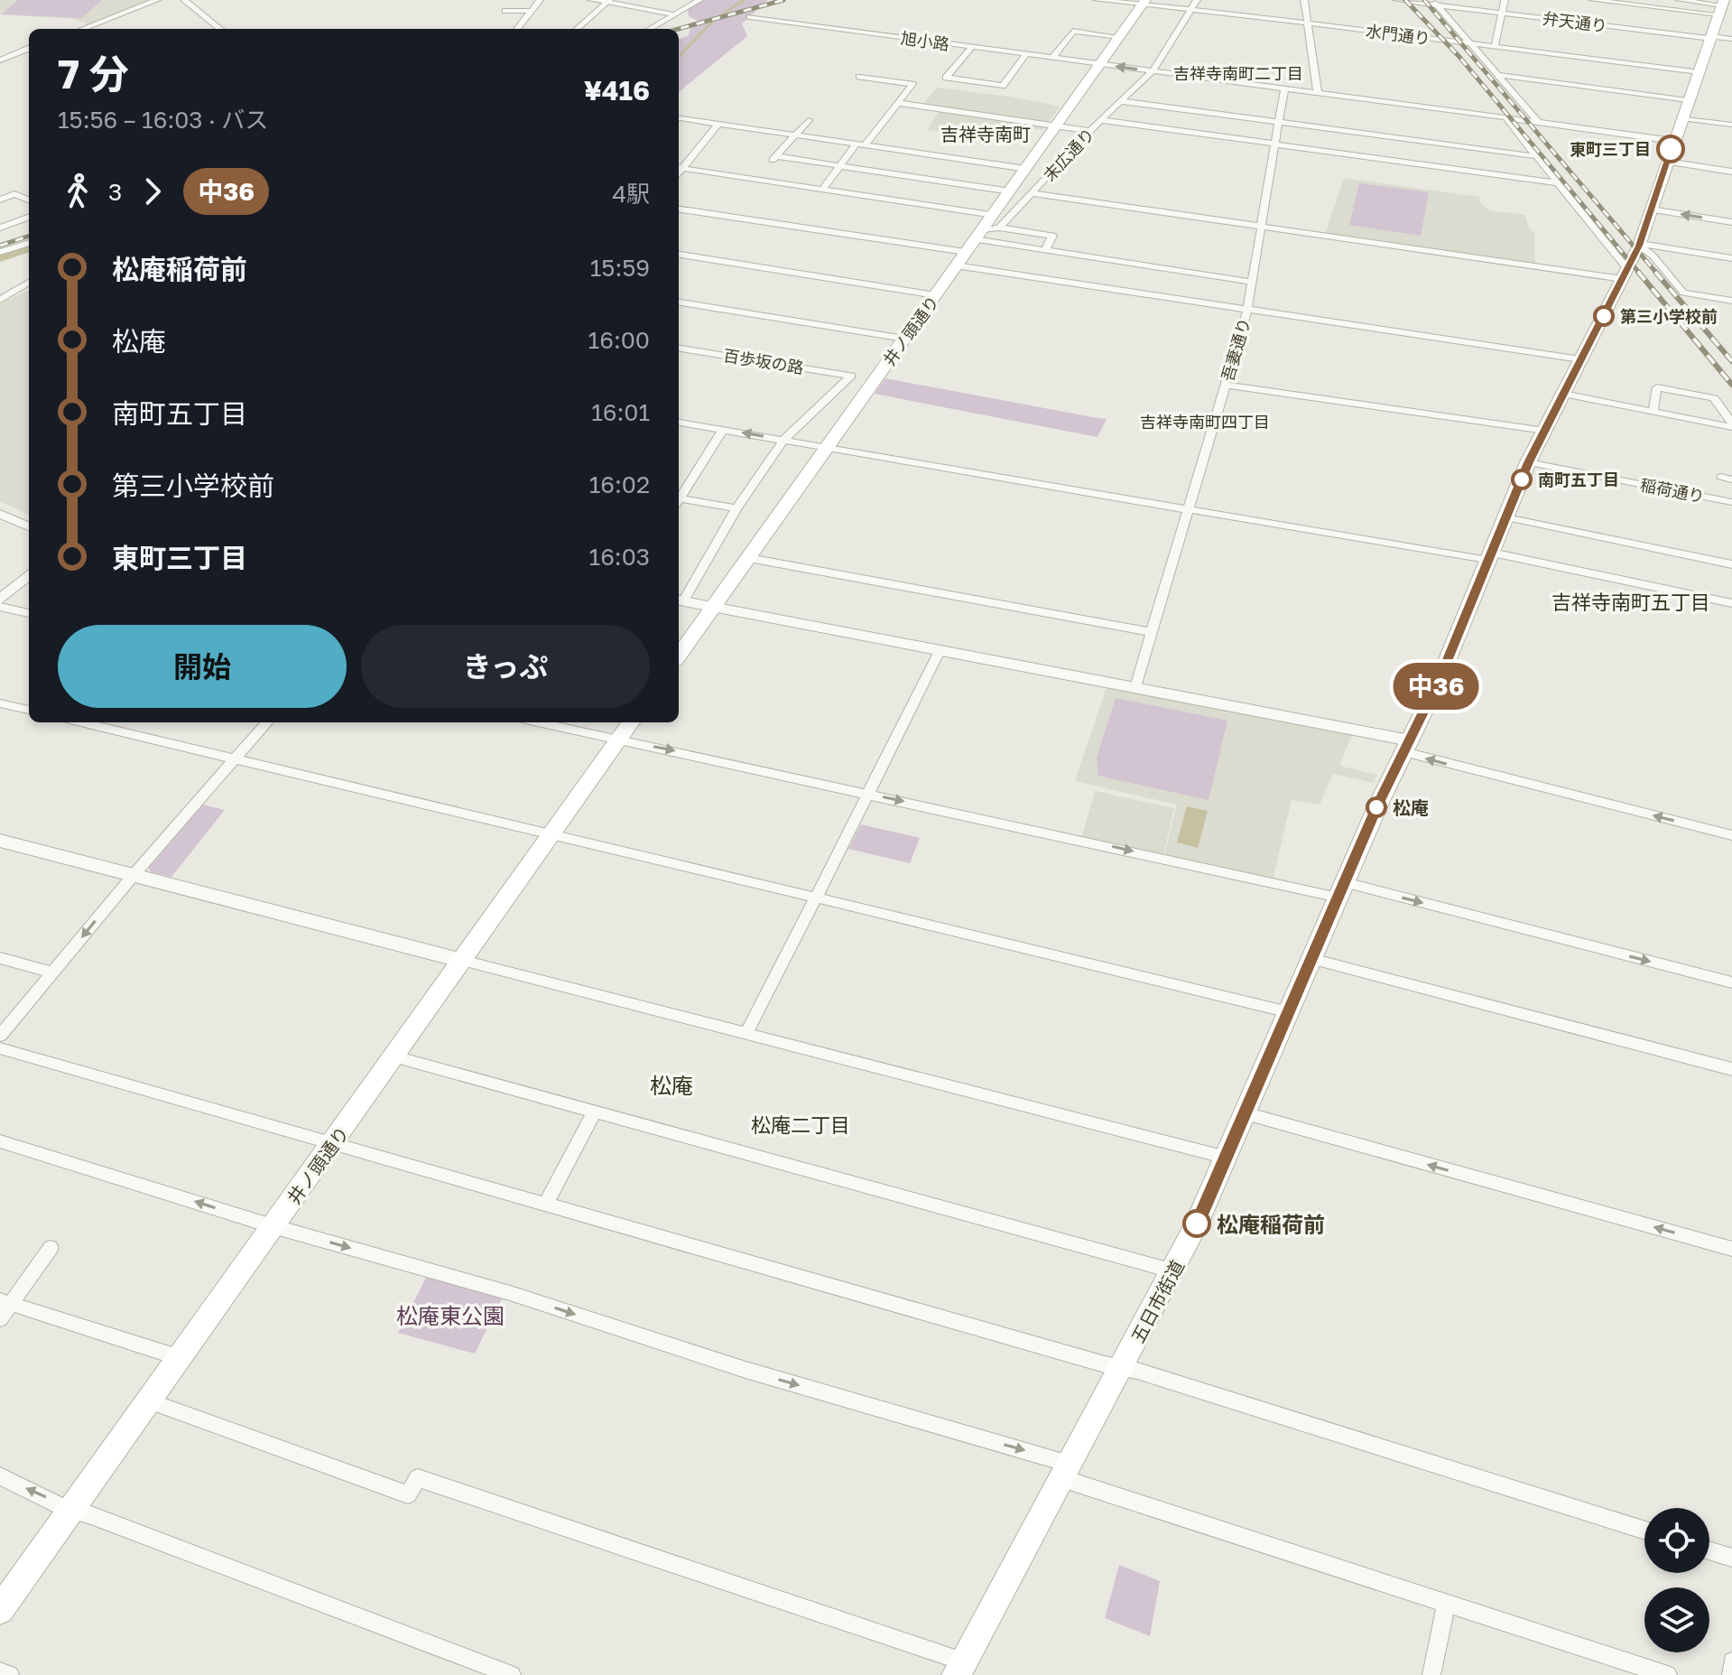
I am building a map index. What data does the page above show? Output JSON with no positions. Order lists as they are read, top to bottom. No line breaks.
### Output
{"streets":{"main road":["井ノ頭通り","五日市街道"],"street":["弁天通り","水門通り","旭小路","末広通り","吾妻通り","百歩坂の路","稲荷通り"]},"crossings":[["弁天通り","五日市街道"],["水門通り","井ノ頭通り"],["水門通り","五日市街道"],["旭小路","末広通り"],["旭小路","井ノ頭通り"],["旭小路","吾妻通り"],["旭小路","五日市街道"],["末広通り","井ノ頭通り"],["稲荷通り","五日市街道"]],"districts":["吉祥寺南町二丁目","吉祥寺南町","吉祥寺南町四丁目","吉祥寺南町五丁目","松庵","松庵二丁目"],"parks":["松庵東公園"],"places":["東町三丁目","第三小学校前","南町五丁目","松庵","松庵稲荷前"],"lines":["bus line 中36"],"page":{"on_map":"中36","heading":["7 分","15:56 – 16:03 · バス","¥416"],"legs":["3","中36","4駅"],"list":[{"name":"松庵稲荷前","value":"15:59"},{"name":"松庵","value":"16:00"},{"name":"南町五丁目","value":"16:01"},{"name":"第三小学校前","value":"16:02"},{"name":"東町三丁目","value":"16:03"}],"buttons":["開始","きっぷ"]}}
